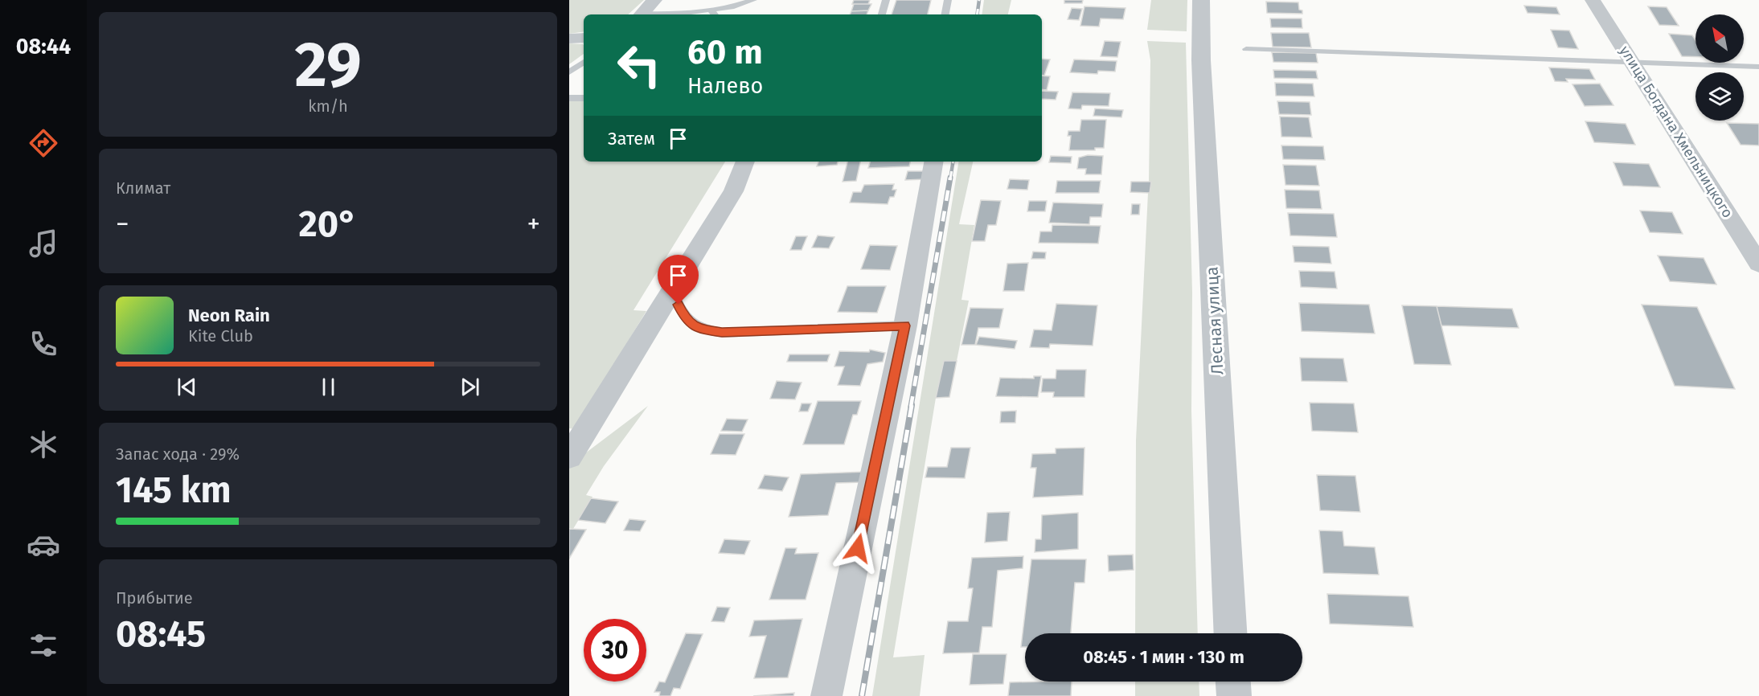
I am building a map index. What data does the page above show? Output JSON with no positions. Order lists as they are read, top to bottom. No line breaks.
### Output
{"streets":{"street":["улица Богдана Хмельницкого","Лесная улица"]},"north":"top left","page":{"tabs":"08:44","tile":[["29","km/h"],"Климат",["Запас хода · 29%","145 km"],["Прибытие","08:45"]],"turn":["60 m","Налево"],"then":"Затем","heat":["−","20°","+"],"song":["Neon Rain","Kite Club"],"limit":"30","trip":"08:45 · 1 мин · 130 m"}}
